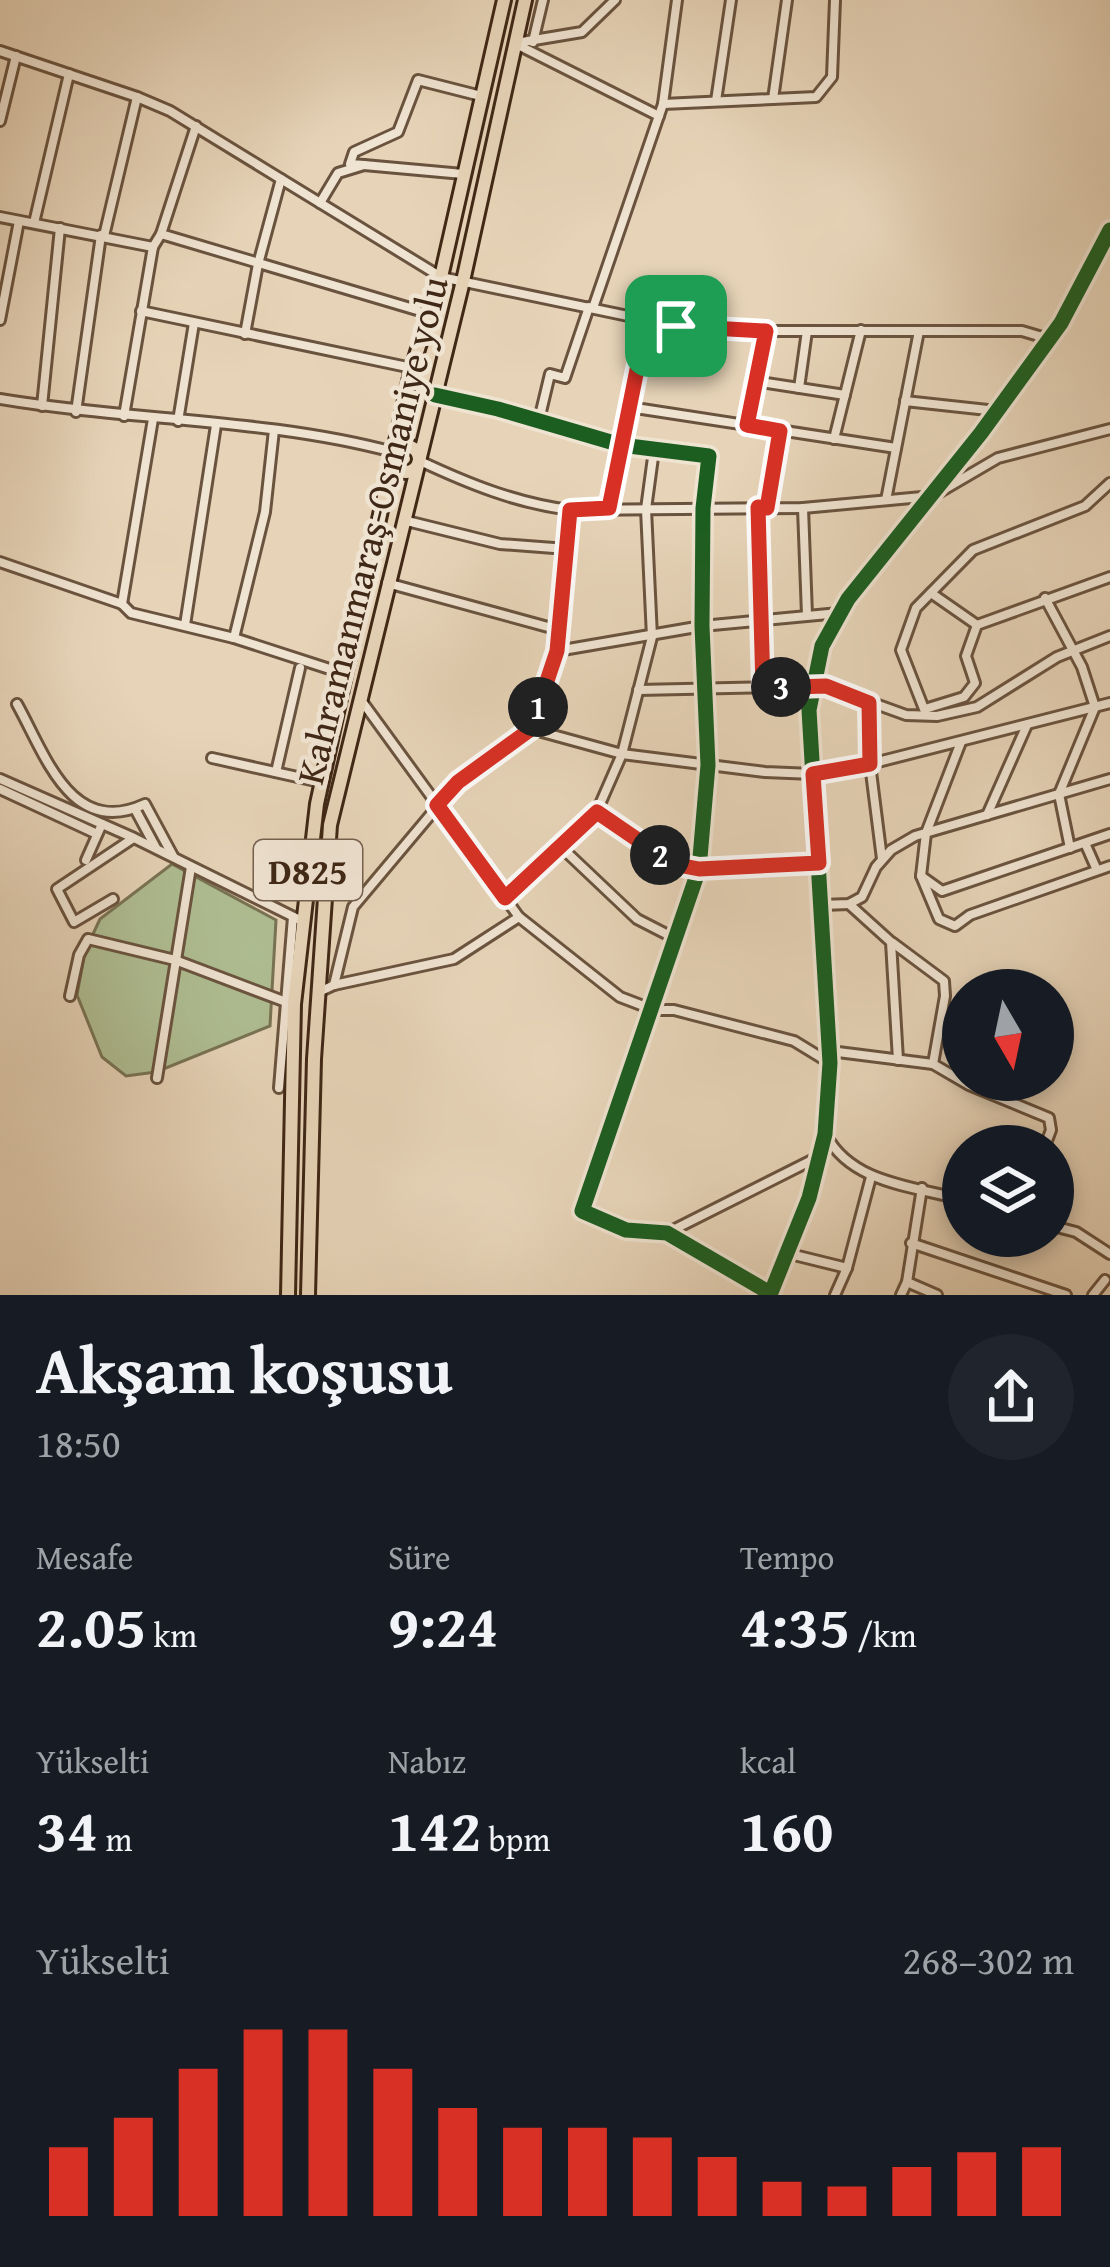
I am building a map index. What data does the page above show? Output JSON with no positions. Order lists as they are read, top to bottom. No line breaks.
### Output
{"streets":{"highway":["Kahramanmaraş-Osmaniye yolu","D825"]},"north":"bottom","page":{"pins":["3","1","2"],"heading":["Akşam koşusu","18:50"],"stats":[["Mesafe","2.05 km"],["Süre","9:24"],["Tempo","4:35 /km"],["Yükselti","34 m"],["Nabız","142 bpm"],["kcal","160"]],"chart":["Yükselti","268–302 m"]}}
